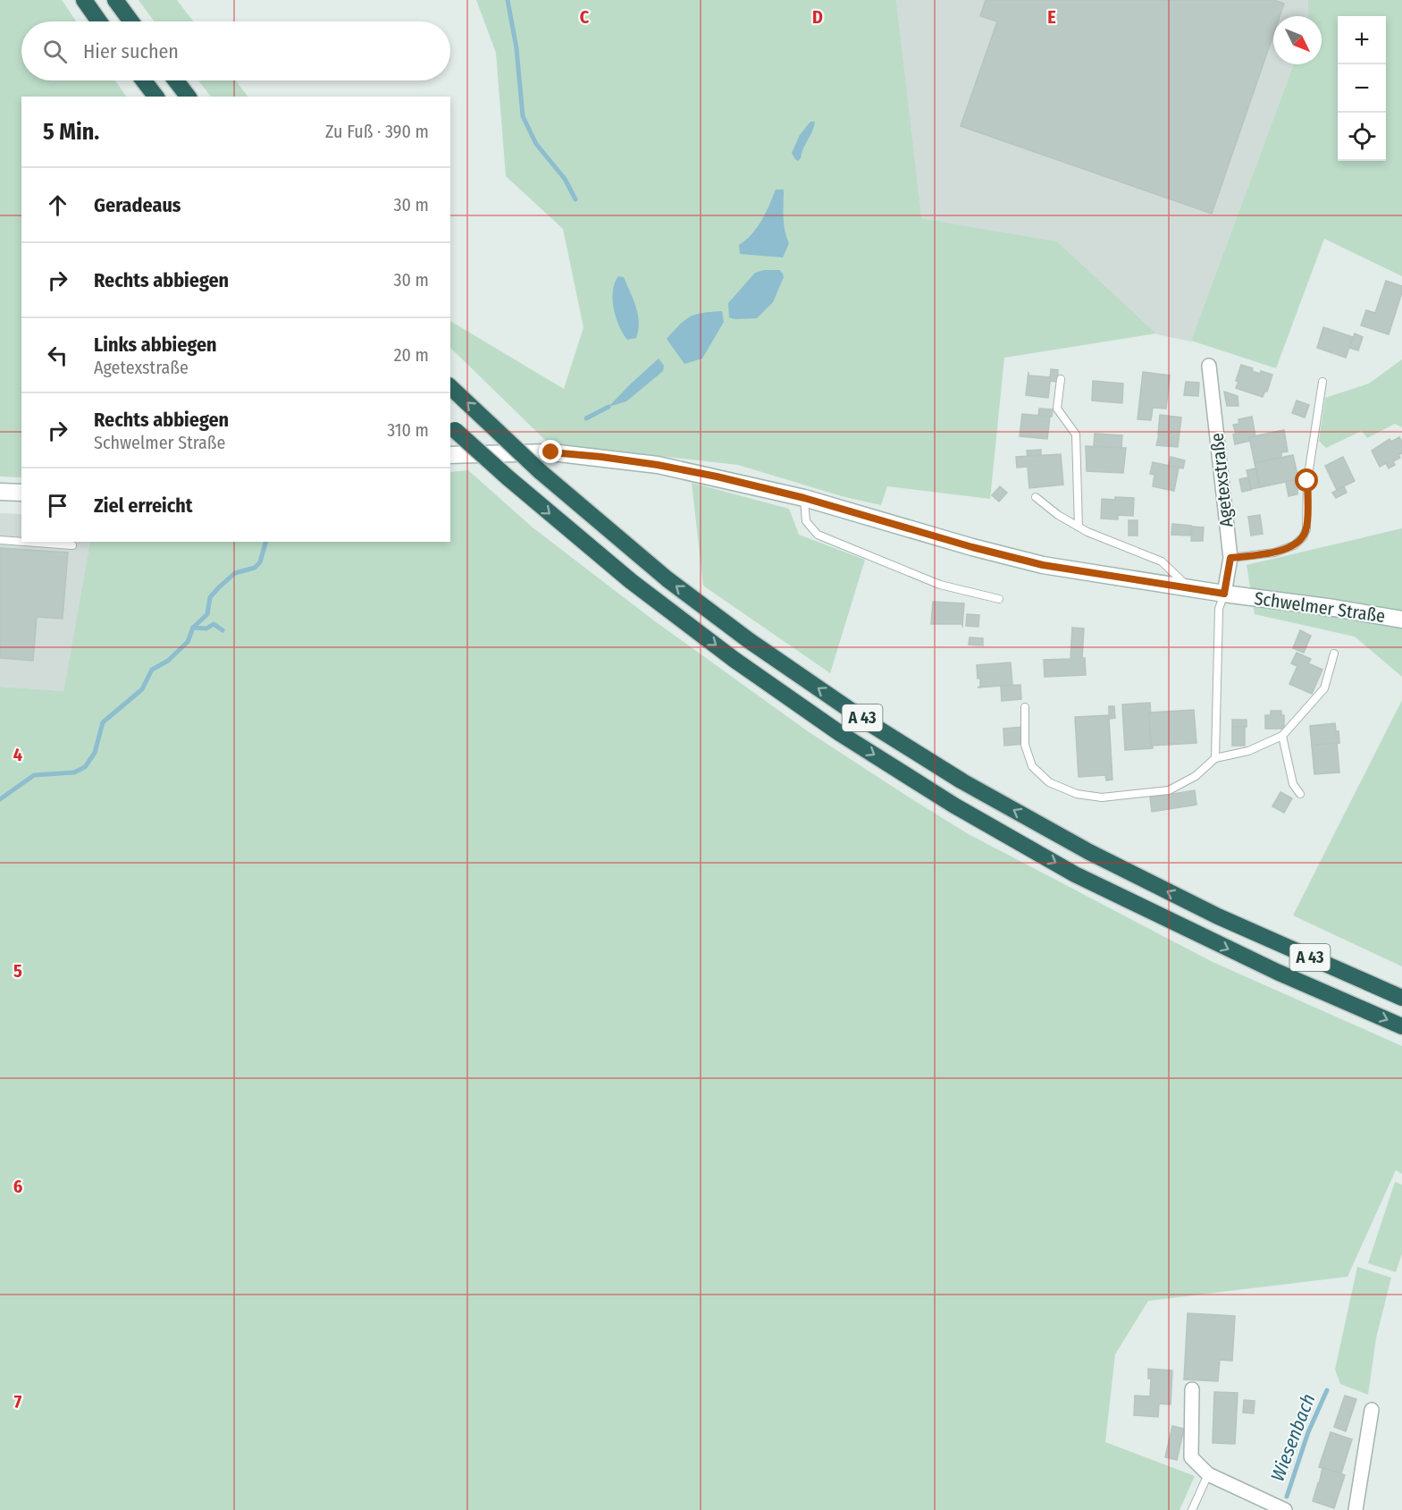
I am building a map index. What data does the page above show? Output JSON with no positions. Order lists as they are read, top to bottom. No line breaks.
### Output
{"streets":{"highway":["A 43"],"main road":["Schwelmer Straße"],"street":["Agetexstraße"]},"crossings":[["Agetexstraße","Schwelmer Straße"]],"water":["Wiesenbach"],"north":"bottom right","page":{"map_buttons":["+","−"],"search":"Hier suchen","heading":["5 Min.","Zu Fuß · 390 m"],"list":[["Geradeaus","30 m"],["Rechts abbiegen","30 m"],["Links abbiegen","Agetexstraße","20 m"],["Rechts abbiegen","Schwelmer Straße","310 m"],"Ziel erreicht"]},"grid":{"columns":["C","D","E"],"rows":["4","5","6","7"]}}
